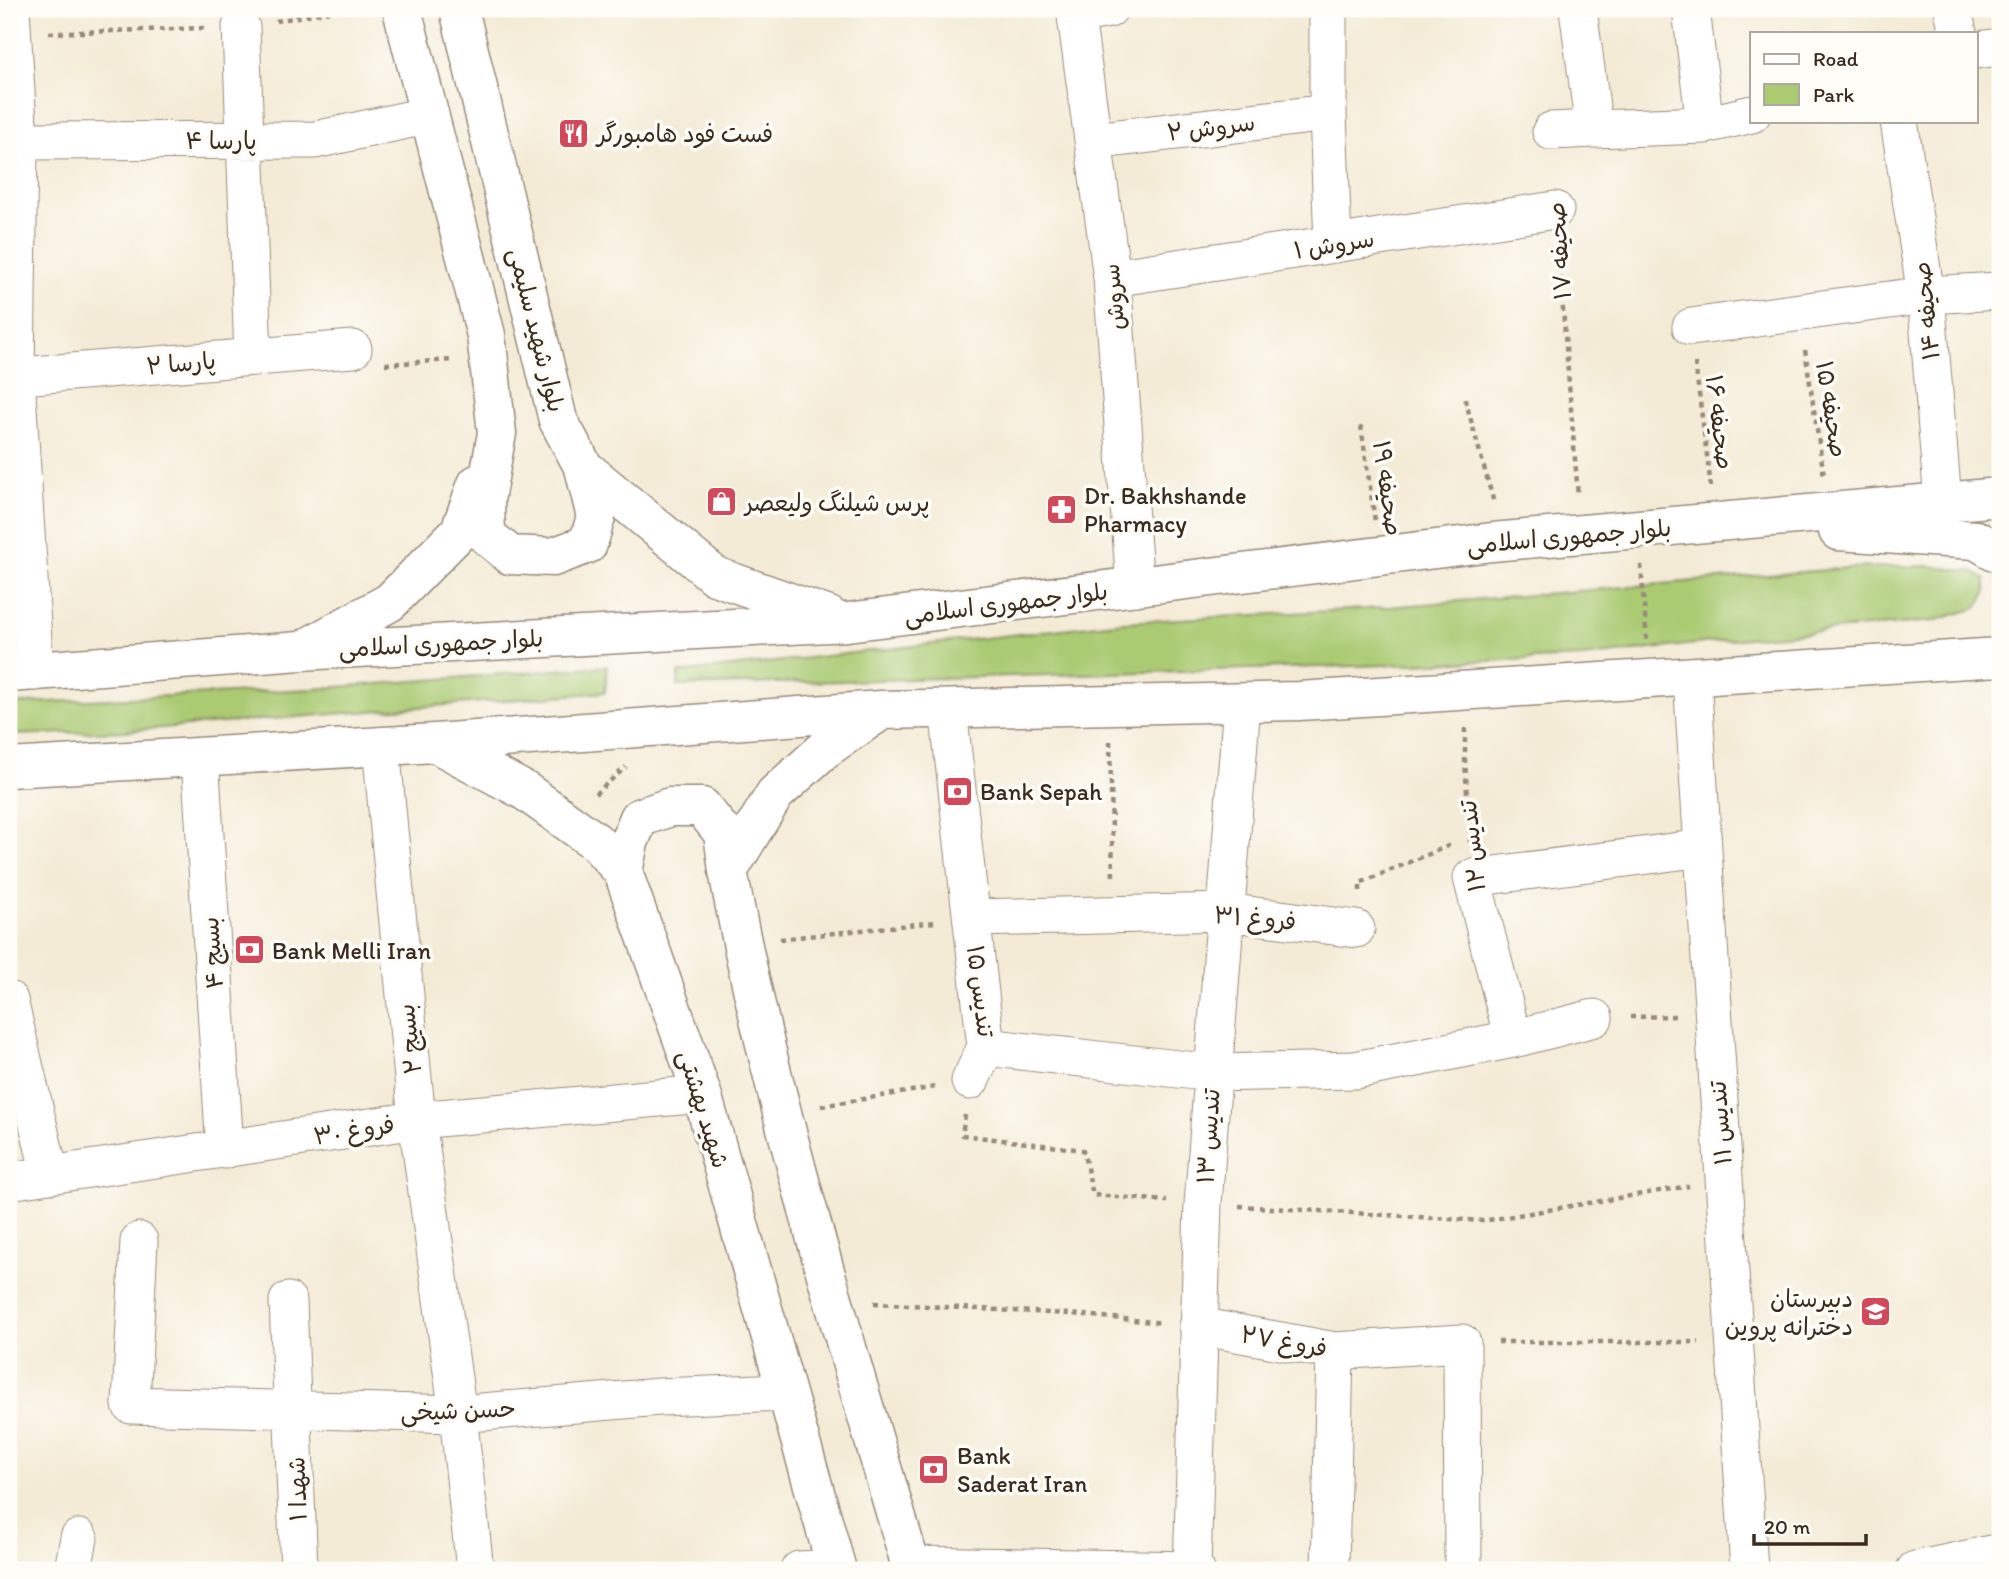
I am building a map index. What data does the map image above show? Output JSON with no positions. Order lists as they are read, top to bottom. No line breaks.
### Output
{"streets":{"main road":["بلوار شهید سلیمی","بلوار جمهوری اسلامی","شهید بهشتی"],"street":["سروش ۲","پارسا ۴","سروش ۱","سروش","صحیفه ۱۴","پارسا ۲","تندیس ۱۲","فروغ ۳۱","بسیج ۴","تندیس ۱۵","بسیج ۲","تندیس ۱۱","فروغ ۳۰","تندیس ۱۳","فروغ ۲۷","حسن شیخی","شهدا ۱"],"path":["صحیفه ۱۷","صحیفه ۱۵","صحیفه ۱۶","صحیفه ۱۹"]},"crossings":[["سروش ۲","سروش"],["پارسا ۴","بلوار شهید سلیمی"],["سروش ۱","صحیفه ۱۷"],["سروش ۱","سروش"],["صحیفه ۱۷","بلوار جمهوری اسلامی"],["سروش","بلوار جمهوری اسلامی"],["صحیفه ۱۴","بلوار جمهوری اسلامی"],["بلوار شهید سلیمی","بلوار جمهوری اسلامی"],["صحیفه ۱۵","بلوار جمهوری اسلامی"],["صحیفه ۱۶","بلوار جمهوری اسلامی"],["صحیفه ۱۹","بلوار جمهوری اسلامی"],["تندیس ۱۲","تندیس ۱۵"],["فروغ ۳۱","تندیس ۱۵"],["فروغ ۳۱","تندیس ۱۳"],["بسیج ۴","فروغ ۳۰"],["تندیس ۱۵","تندیس ۱۳"],["بسیج ۲","فروغ ۳۰"],["بسیج ۲","حسن شیخی"],["شهید بهشتی","فروغ ۳۰"],["شهید بهشتی","حسن شیخی"],["تندیس ۱۳","فروغ ۲۷"],["حسن شیخی","شهدا ۱"]],"places":{"restaurant":["فست فود هامبورگر"],"shop":["پرس شیلنگ ولیعصر"],"pharmacy":["Dr. Bakhshande Pharmacy"],"bank":["Bank Sepah","Bank Melli Iran","Bank Saderat Iran"],"school or university":["دبیرستان دخترانه پروین"]},"legend":["Road","Park"],"scale_bar":"20 m"}
